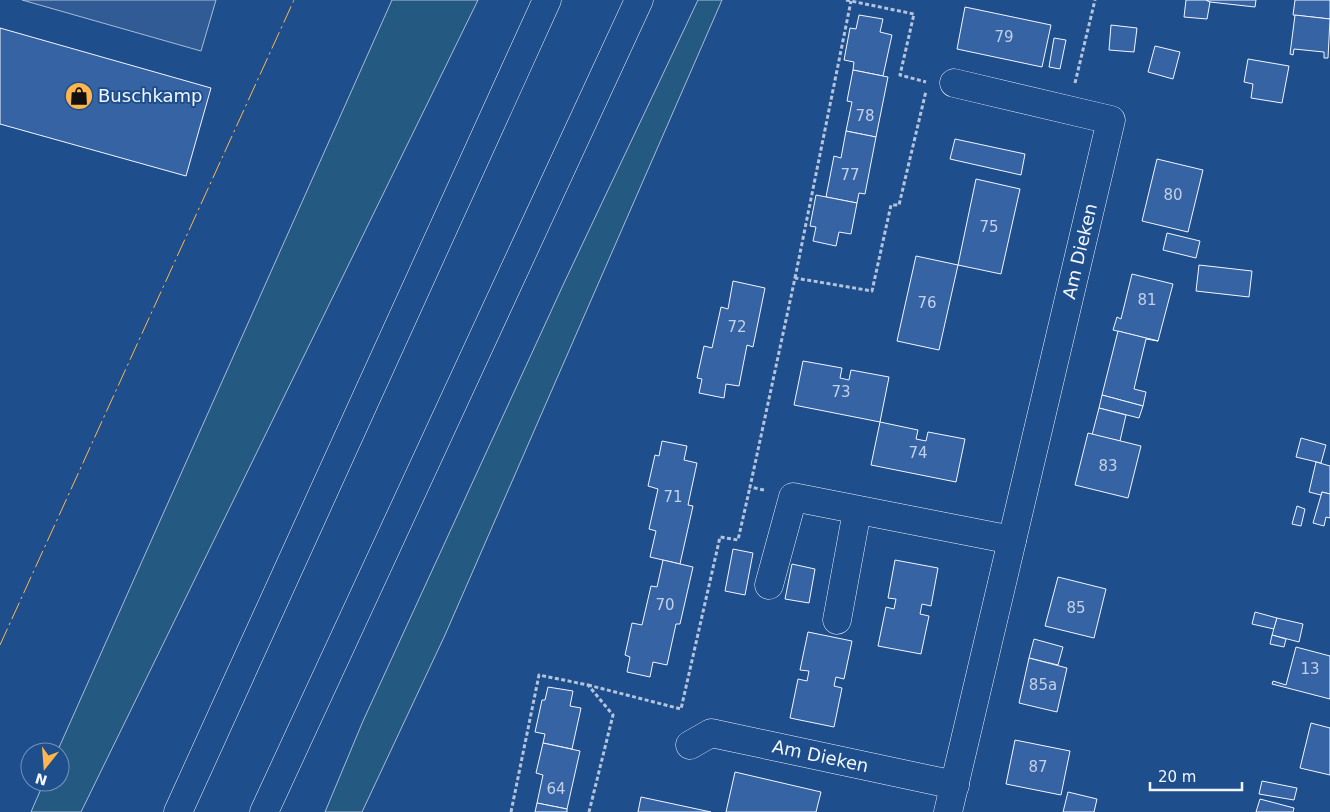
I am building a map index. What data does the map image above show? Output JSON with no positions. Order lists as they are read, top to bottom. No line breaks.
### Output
{"streets":{"main road":["Am Dieken"]},"places":{"shop":["Buschkamp"]},"house_numbers":["79","78","77","80","75","81","76","72","73","74","83","71","70","85","13","85a","87","64"],"scale_bar":"20 m","north":"bottom"}
